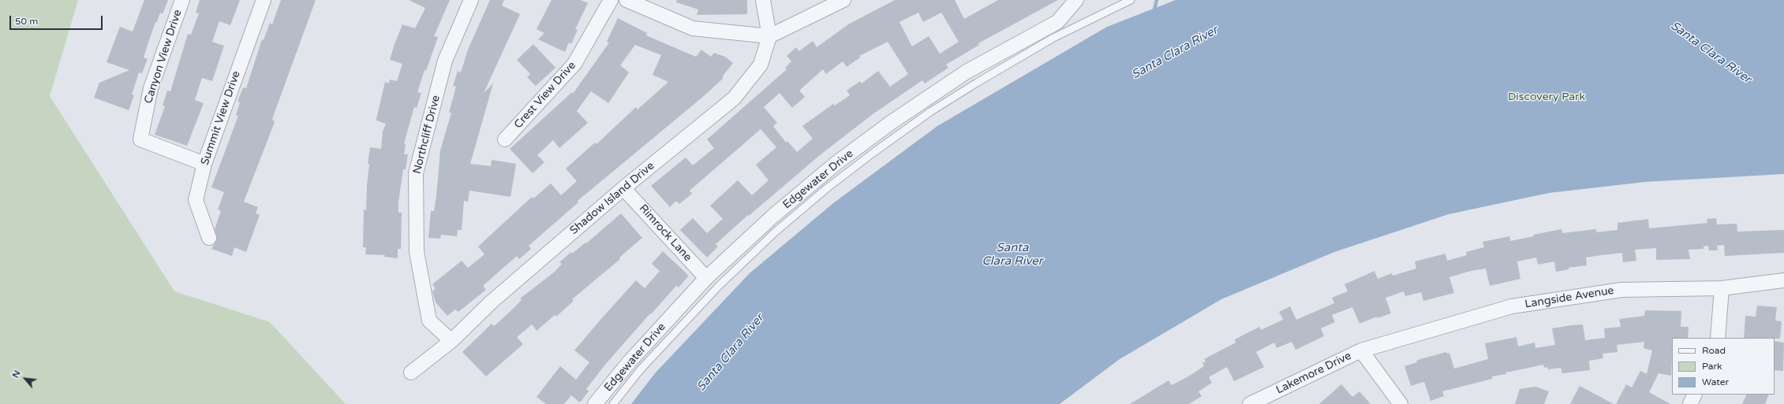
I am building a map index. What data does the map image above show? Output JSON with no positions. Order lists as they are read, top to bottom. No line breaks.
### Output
{"streets":{"street":["Canyon View Drive","Crest View Drive","Summit View Drive","Northcliff Drive","Edgewater Drive","Shadow Island Drive","Rimrock Lane","Langside Avenue","Lakemore Drive"]},"crossings":[["Canyon View Drive","Summit View Drive"],["Northcliff Drive","Shadow Island Drive"],["Edgewater Drive","Rimrock Lane"],["Shadow Island Drive","Rimrock Lane"],["Langside Avenue","Lakemore Drive"]],"water":["Santa Clara River"],"parks":["Discovery Park"],"legend":["Road","Park","Water"],"scale_bar":"50 m","north":"top left"}
